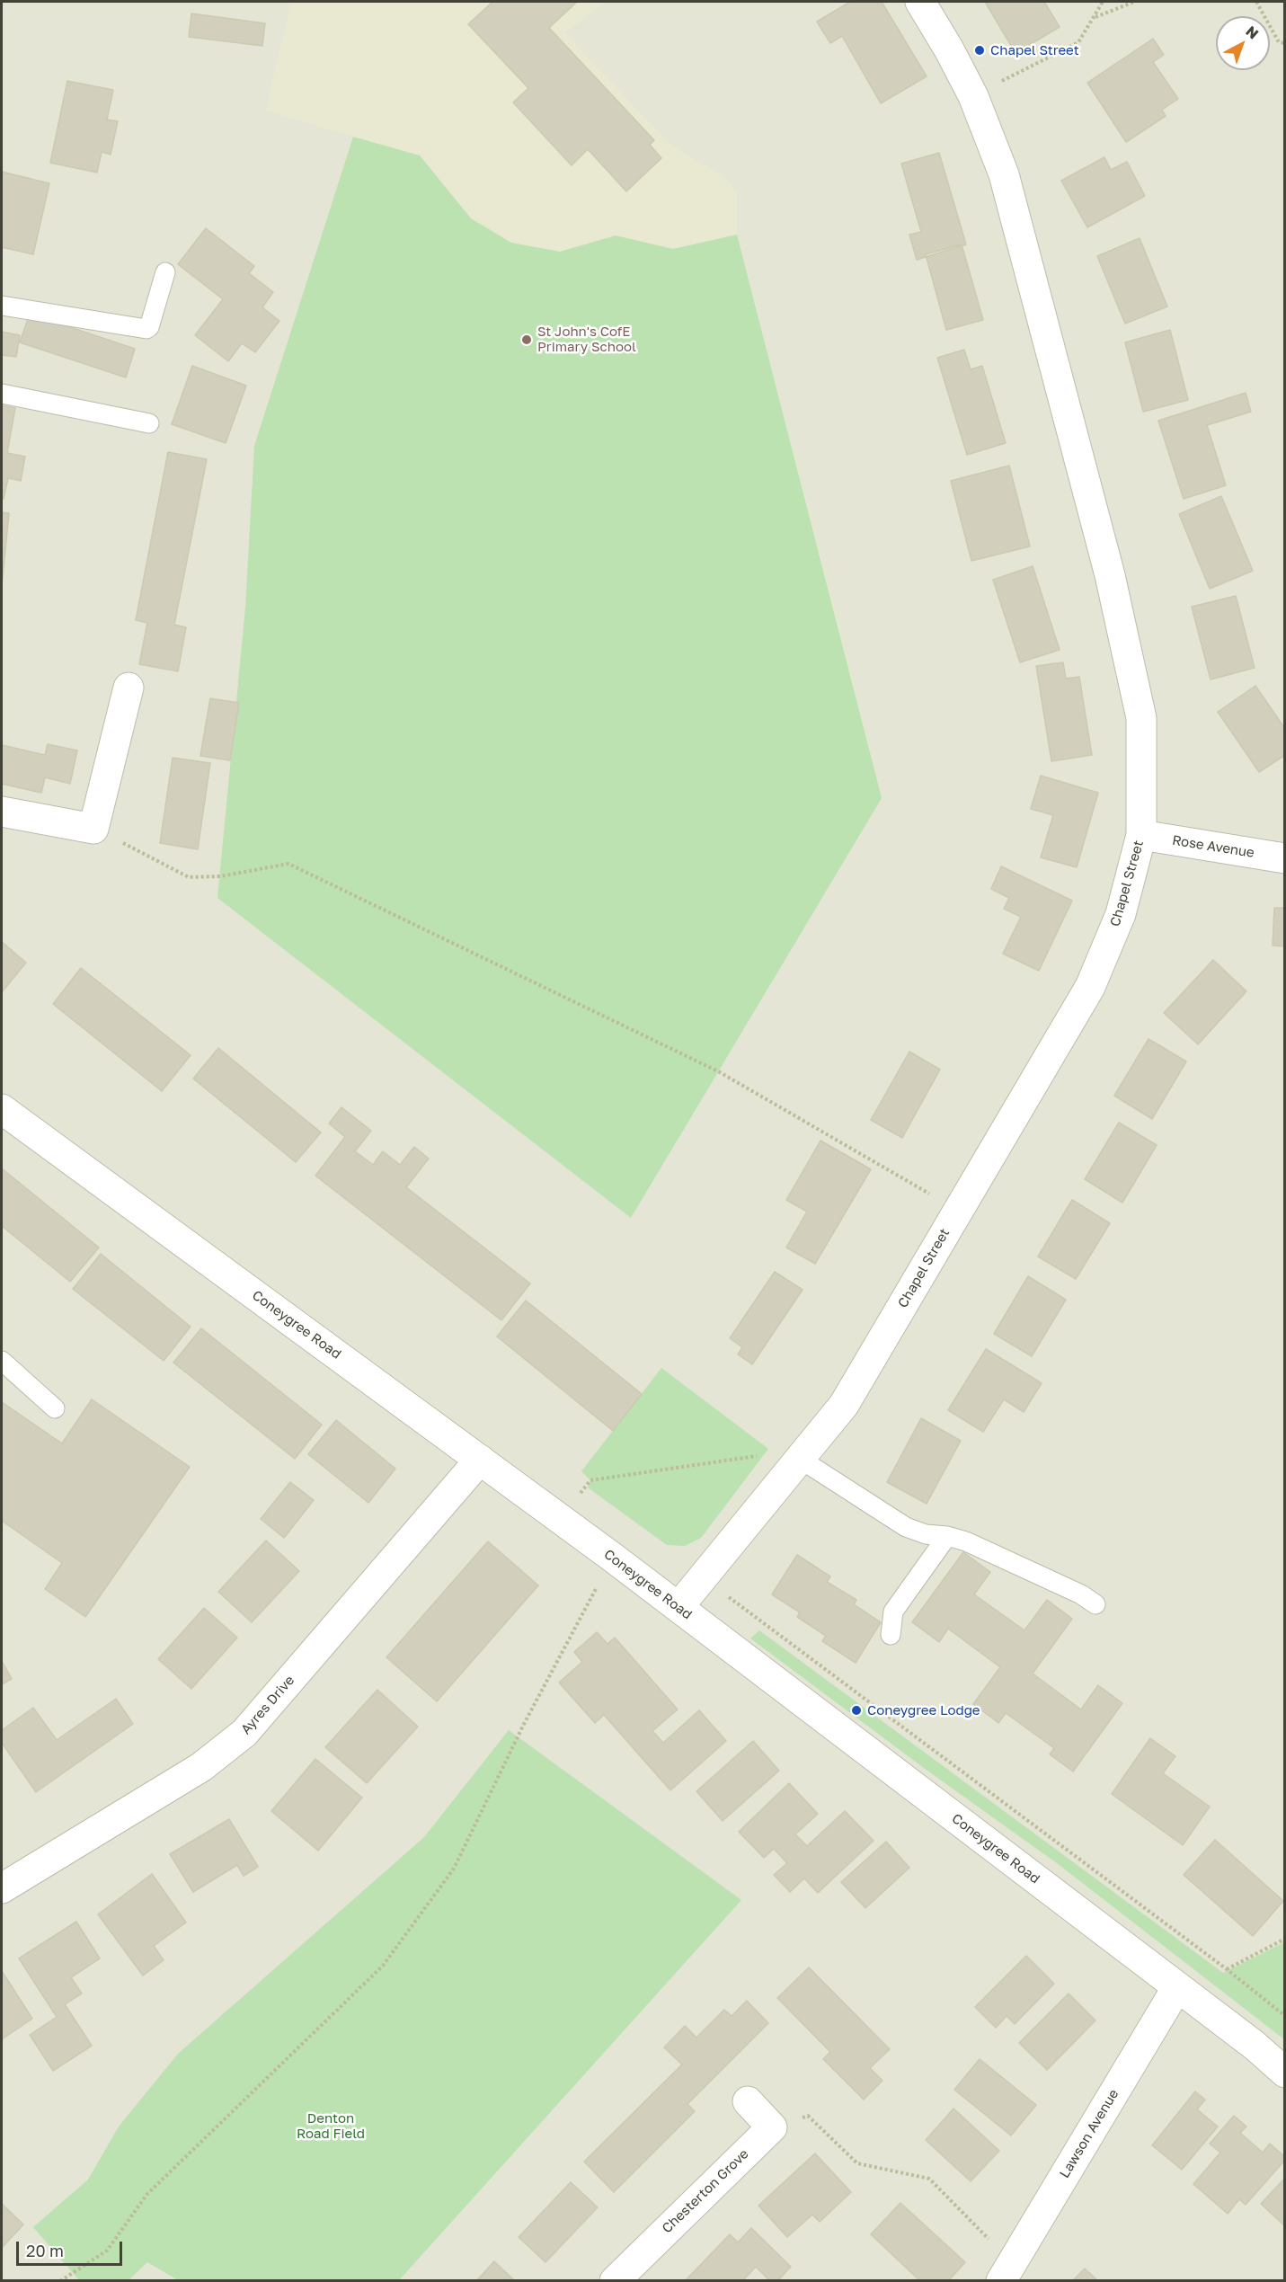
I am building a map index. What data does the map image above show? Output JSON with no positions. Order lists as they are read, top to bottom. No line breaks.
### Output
{"streets":{"street":["Rose Avenue","Chapel Street","Coneygree Road","Ayres Drive","Lawson Avenue","Chesterton Grove"]},"crossings":[["Rose Avenue","Chapel Street"],["Chapel Street","Coneygree Road"],["Coneygree Road","Ayres Drive"],["Coneygree Road","Lawson Avenue"]],"parks":["Denton Road Field"],"places":["Chapel Street","St John's CofE Primary School","Coneygree Lodge"],"scale_bar":"20 m","north":"top right"}
